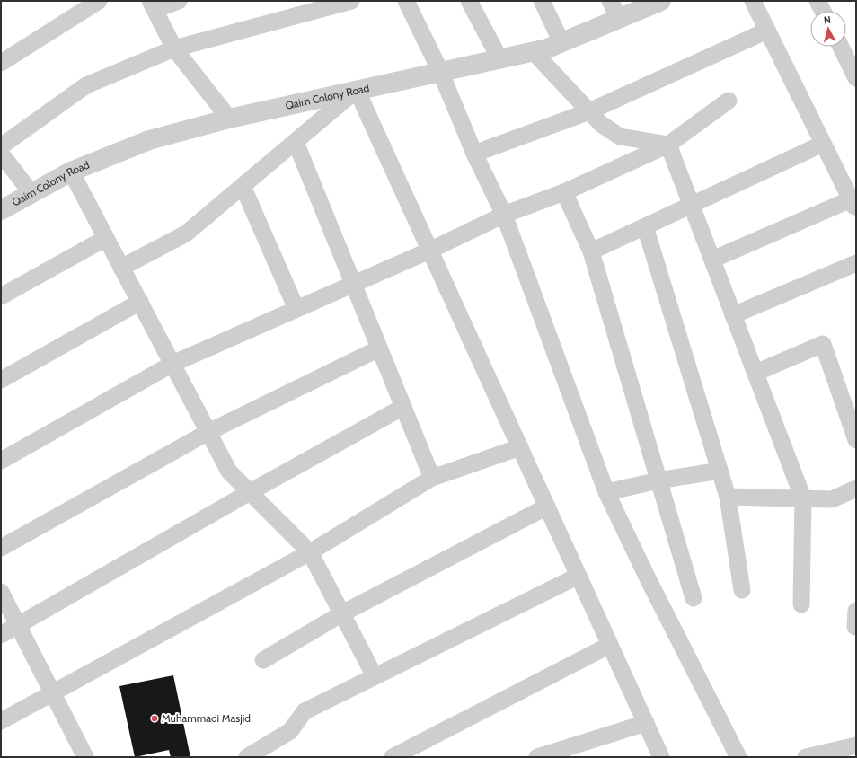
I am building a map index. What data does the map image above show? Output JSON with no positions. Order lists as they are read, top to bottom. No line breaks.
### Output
{"streets":{"street":["Qaim Colony Road"]},"places":["Muhammadi Masjid"],"north":"top"}
